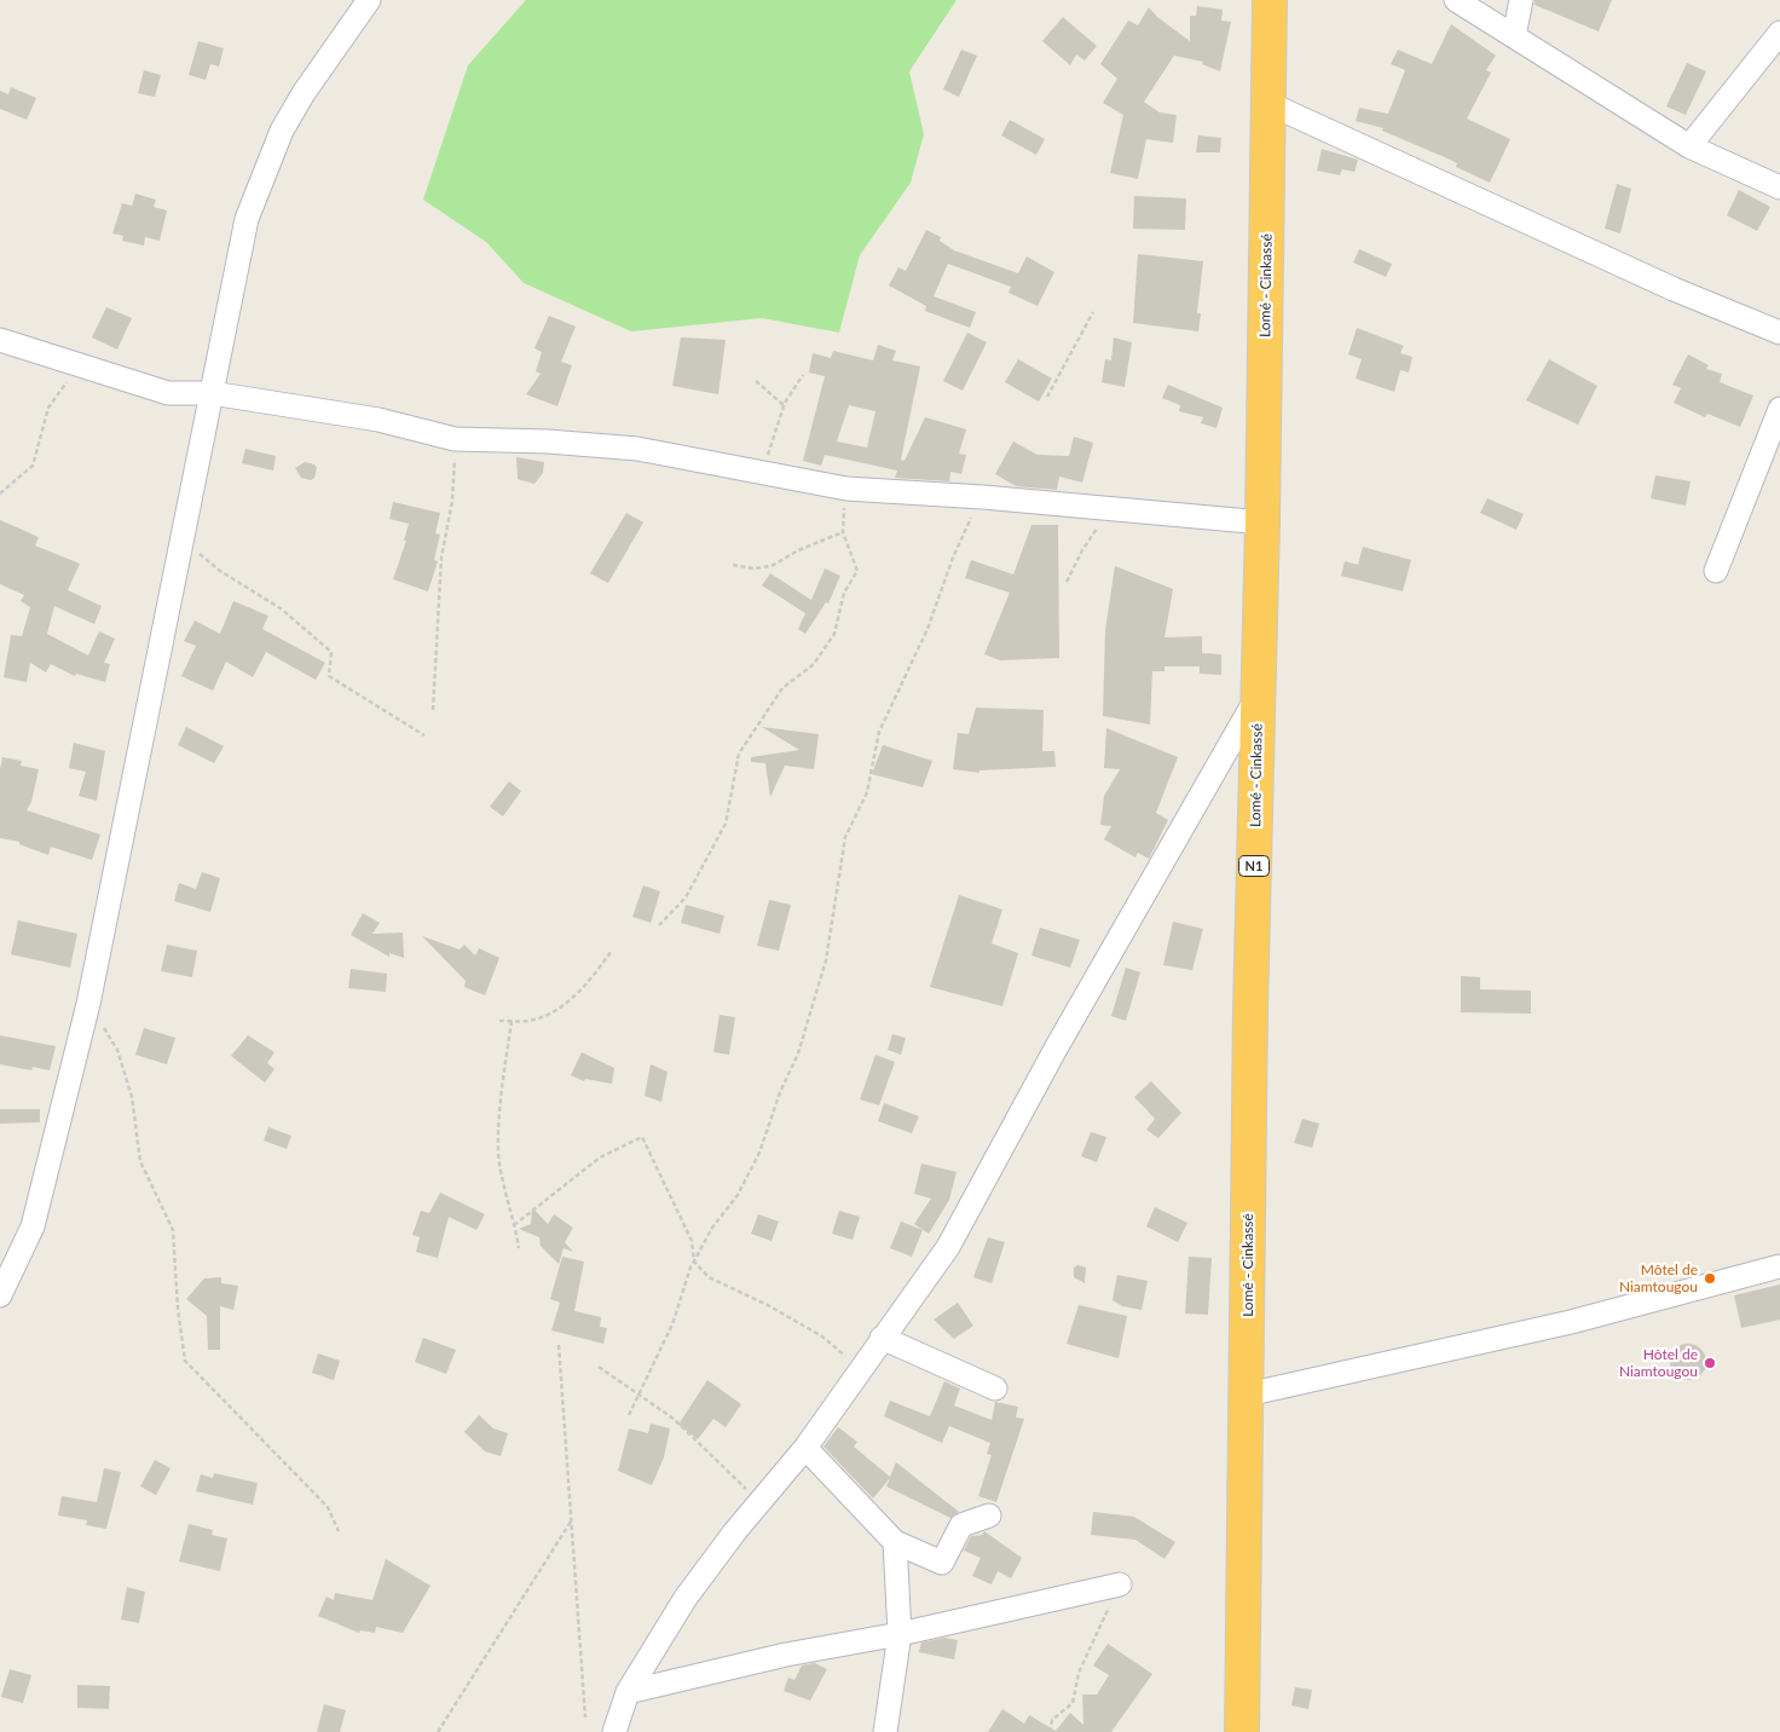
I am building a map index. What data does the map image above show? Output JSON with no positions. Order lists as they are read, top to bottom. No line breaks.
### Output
{"streets":{"highway":["Lomé - Cinkassé","N1"]},"places":["Môtel de Niamtougou","Hôtel de Niamtougou"]}
